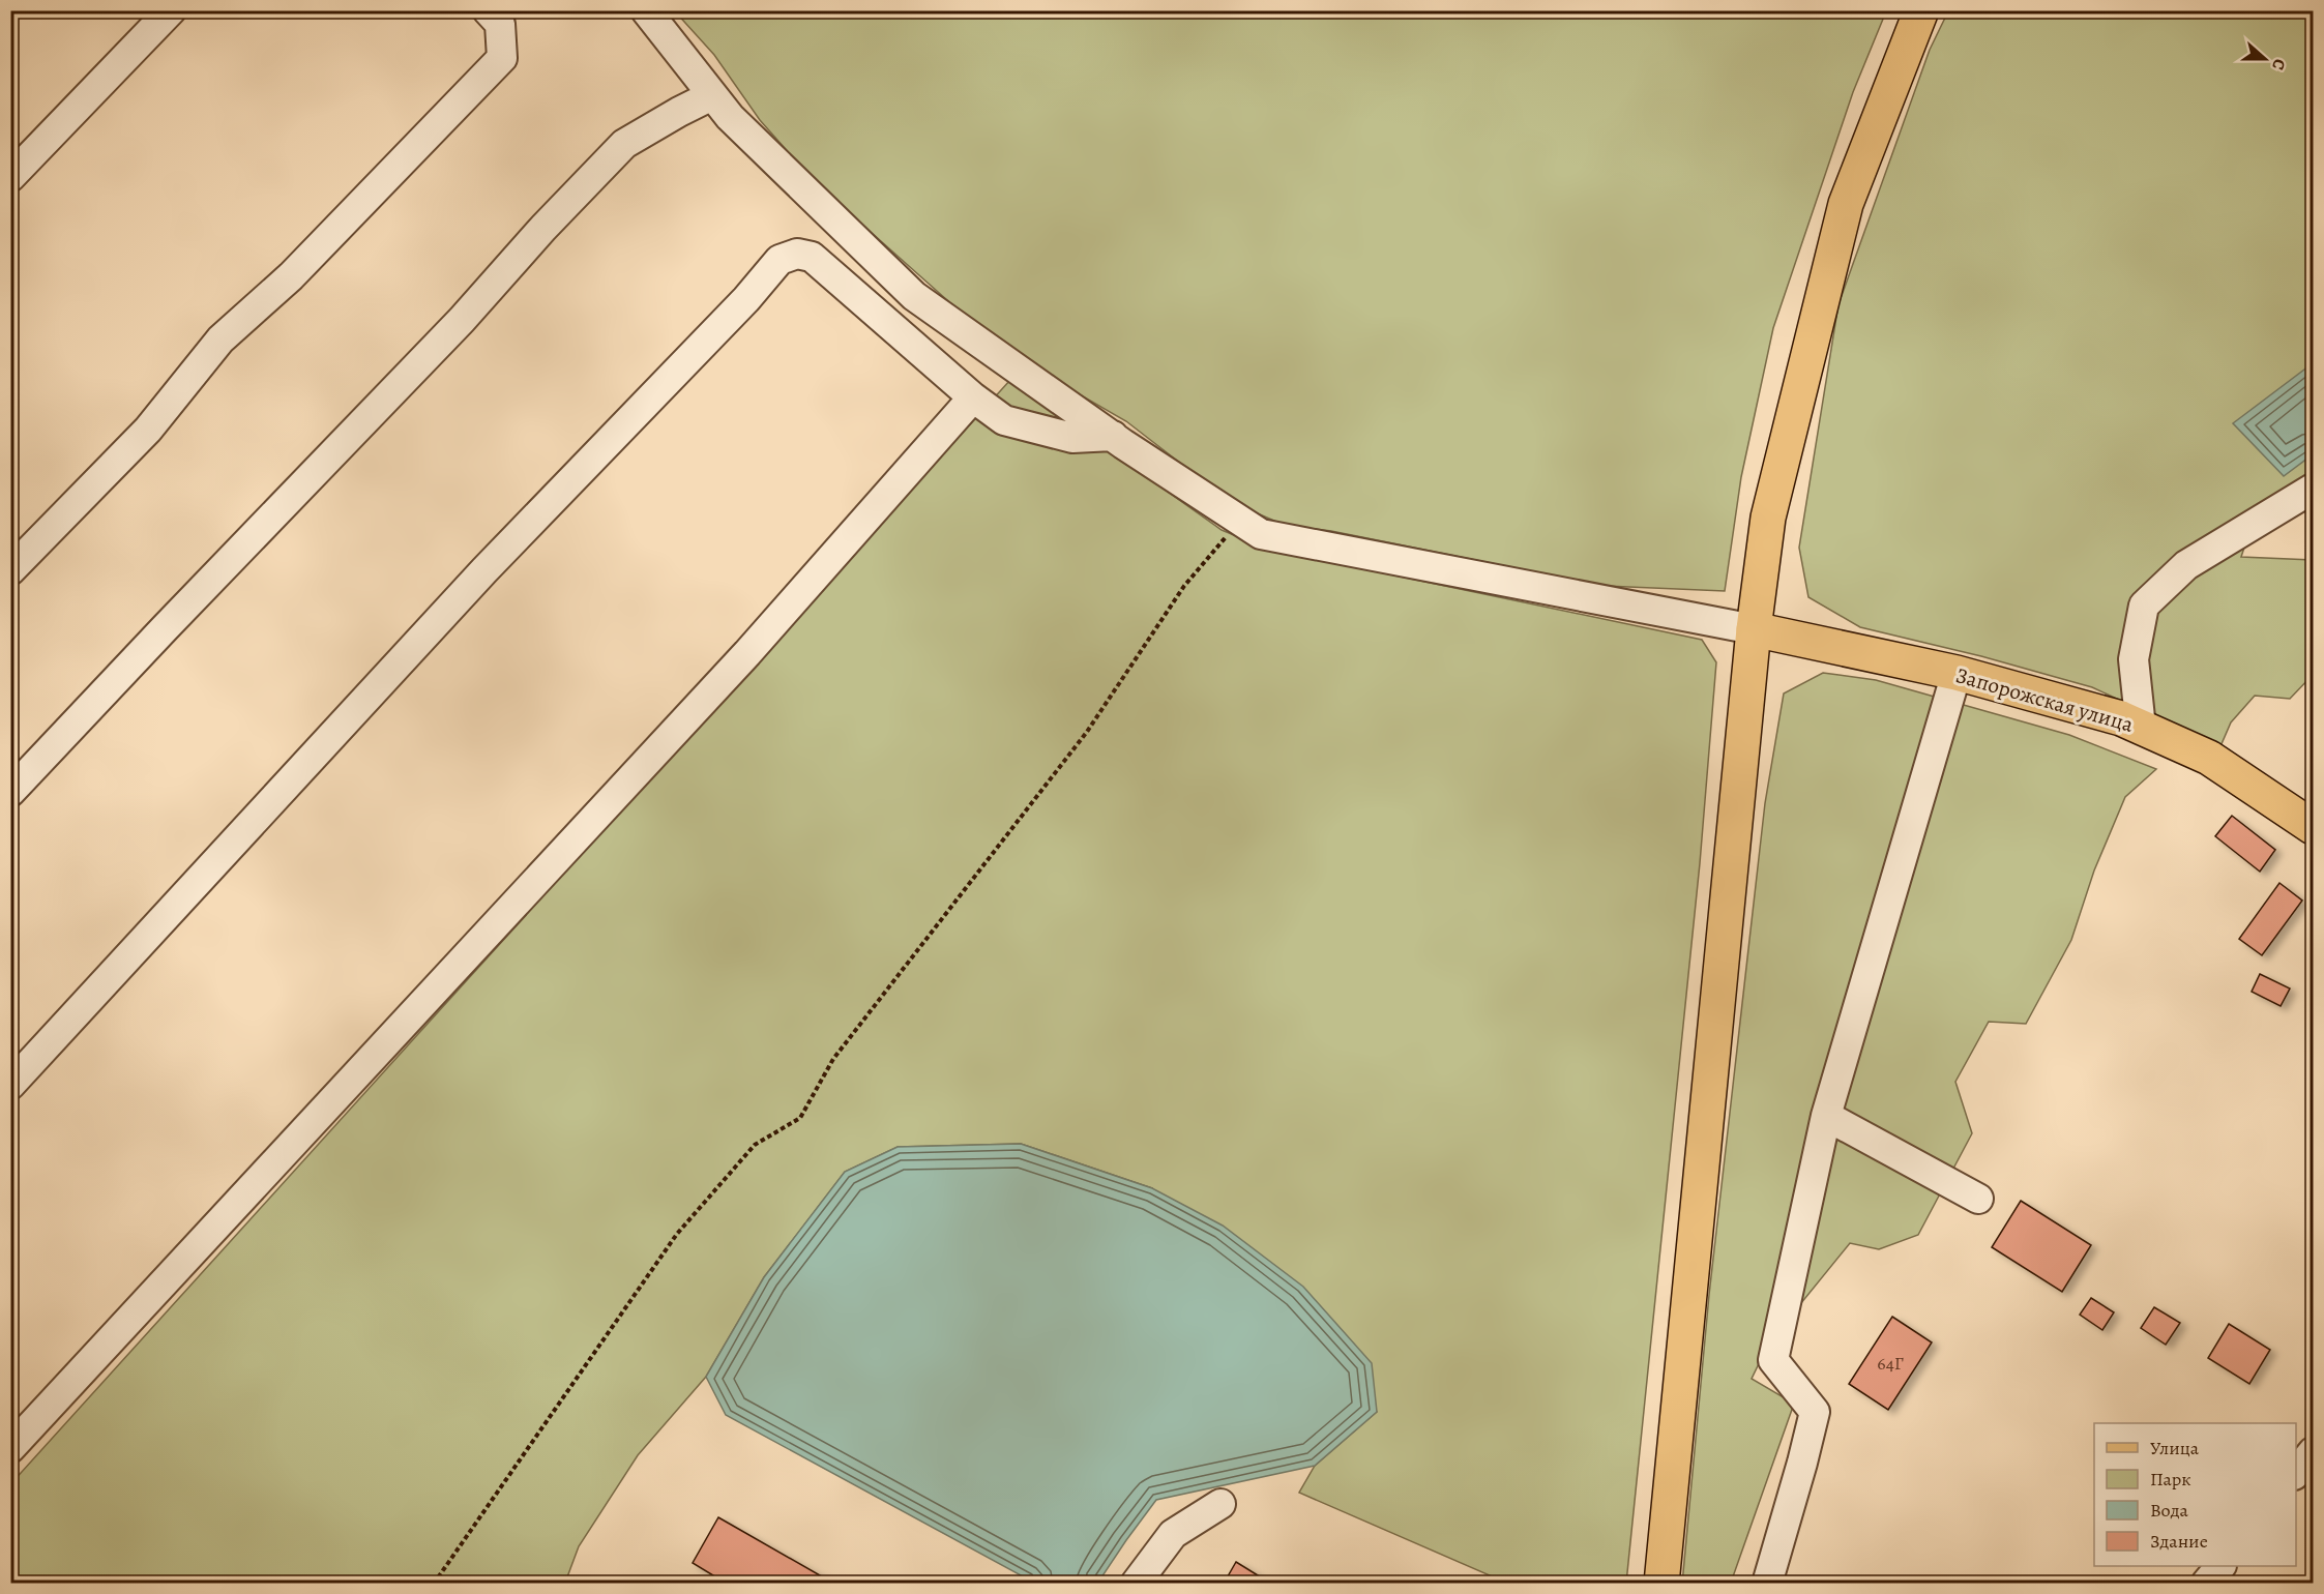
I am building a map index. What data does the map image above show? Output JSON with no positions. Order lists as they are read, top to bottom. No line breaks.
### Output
{"streets":{"main road":["Запорожская улица"]},"house_numbers":["64Г"],"legend":["Улица","Парк","Вода","Здание"],"north":"right"}
